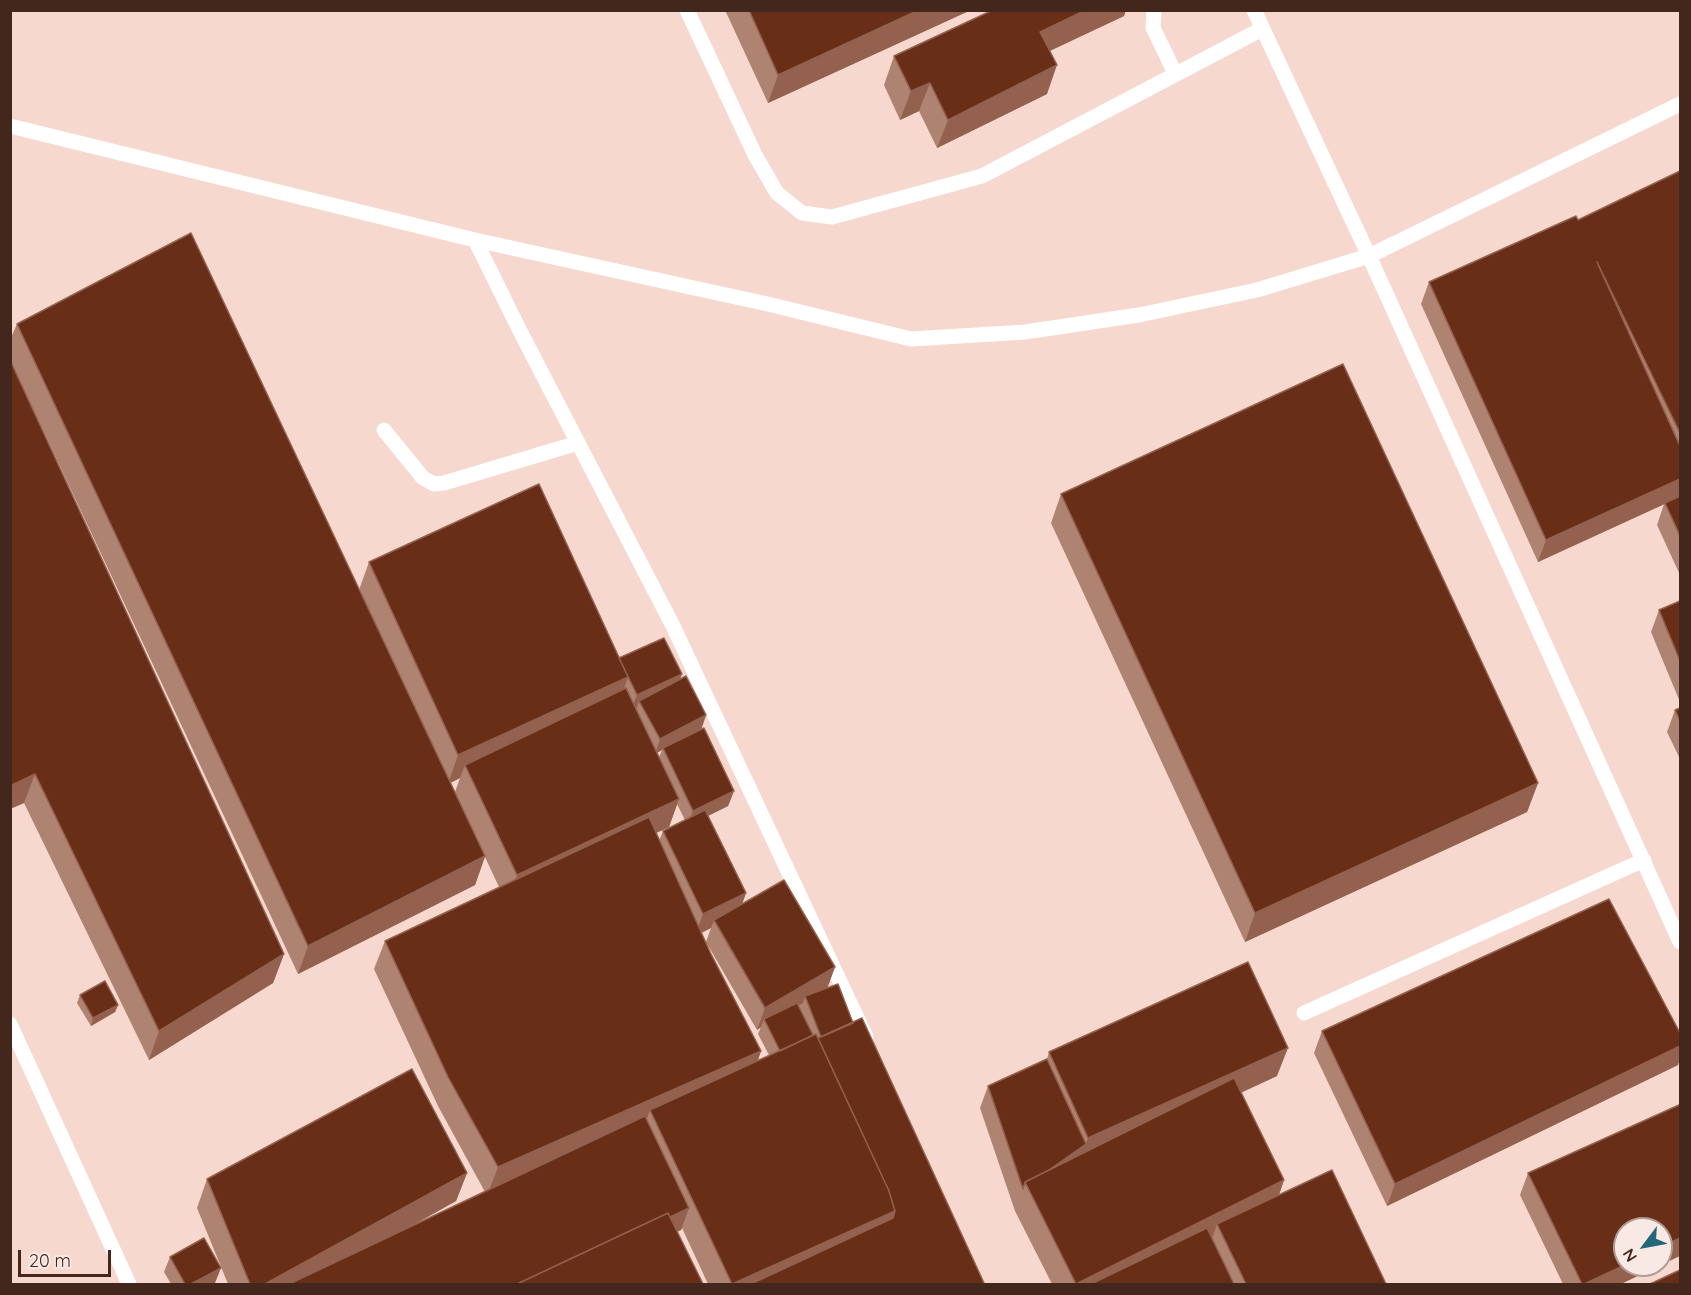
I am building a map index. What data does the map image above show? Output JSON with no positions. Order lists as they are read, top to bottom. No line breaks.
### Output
{"scale_bar":"20 m","north":"bottom left"}
